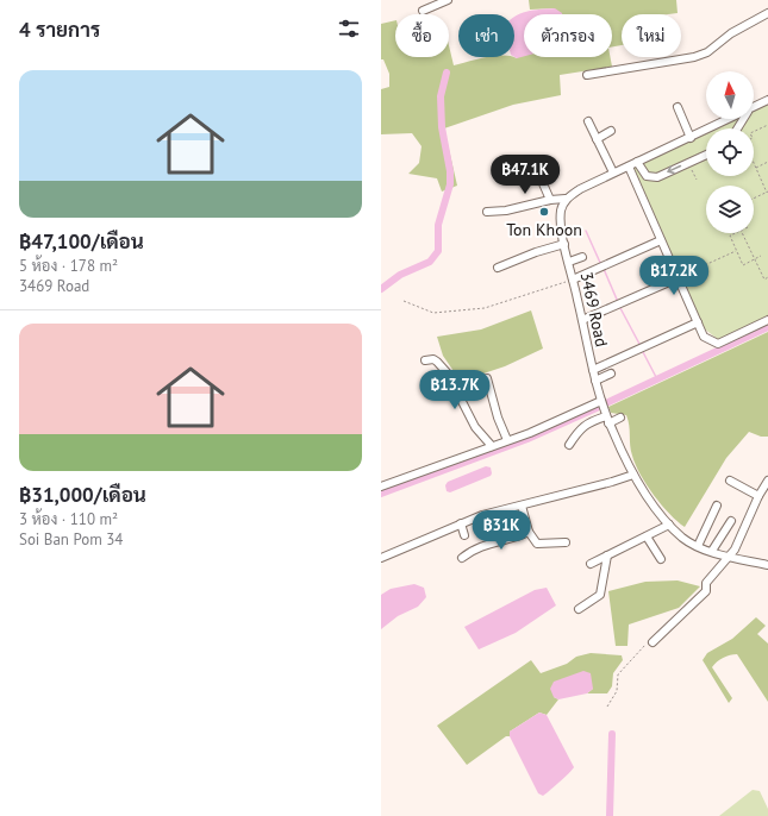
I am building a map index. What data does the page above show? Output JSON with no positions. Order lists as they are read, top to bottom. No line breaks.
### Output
{"streets":{"street":["3469 Road"]},"places":["Ton Khoon"],"north":"top","page":{"heading":"4 รายการ","chip":["ซื้อ","เช่า","ตัวกรอง","ใหม่"],"list":[{"name":"฿47,100/เดือน","note":"5 ห้อง · 178 m² · 3469 Road"},{"name":"฿31,000/เดือน","note":"3 ห้อง · 110 m² · Soi Ban Pom 34"}],"price":["฿47.1K","฿17.2K","฿13.7K","฿31K"]}}
